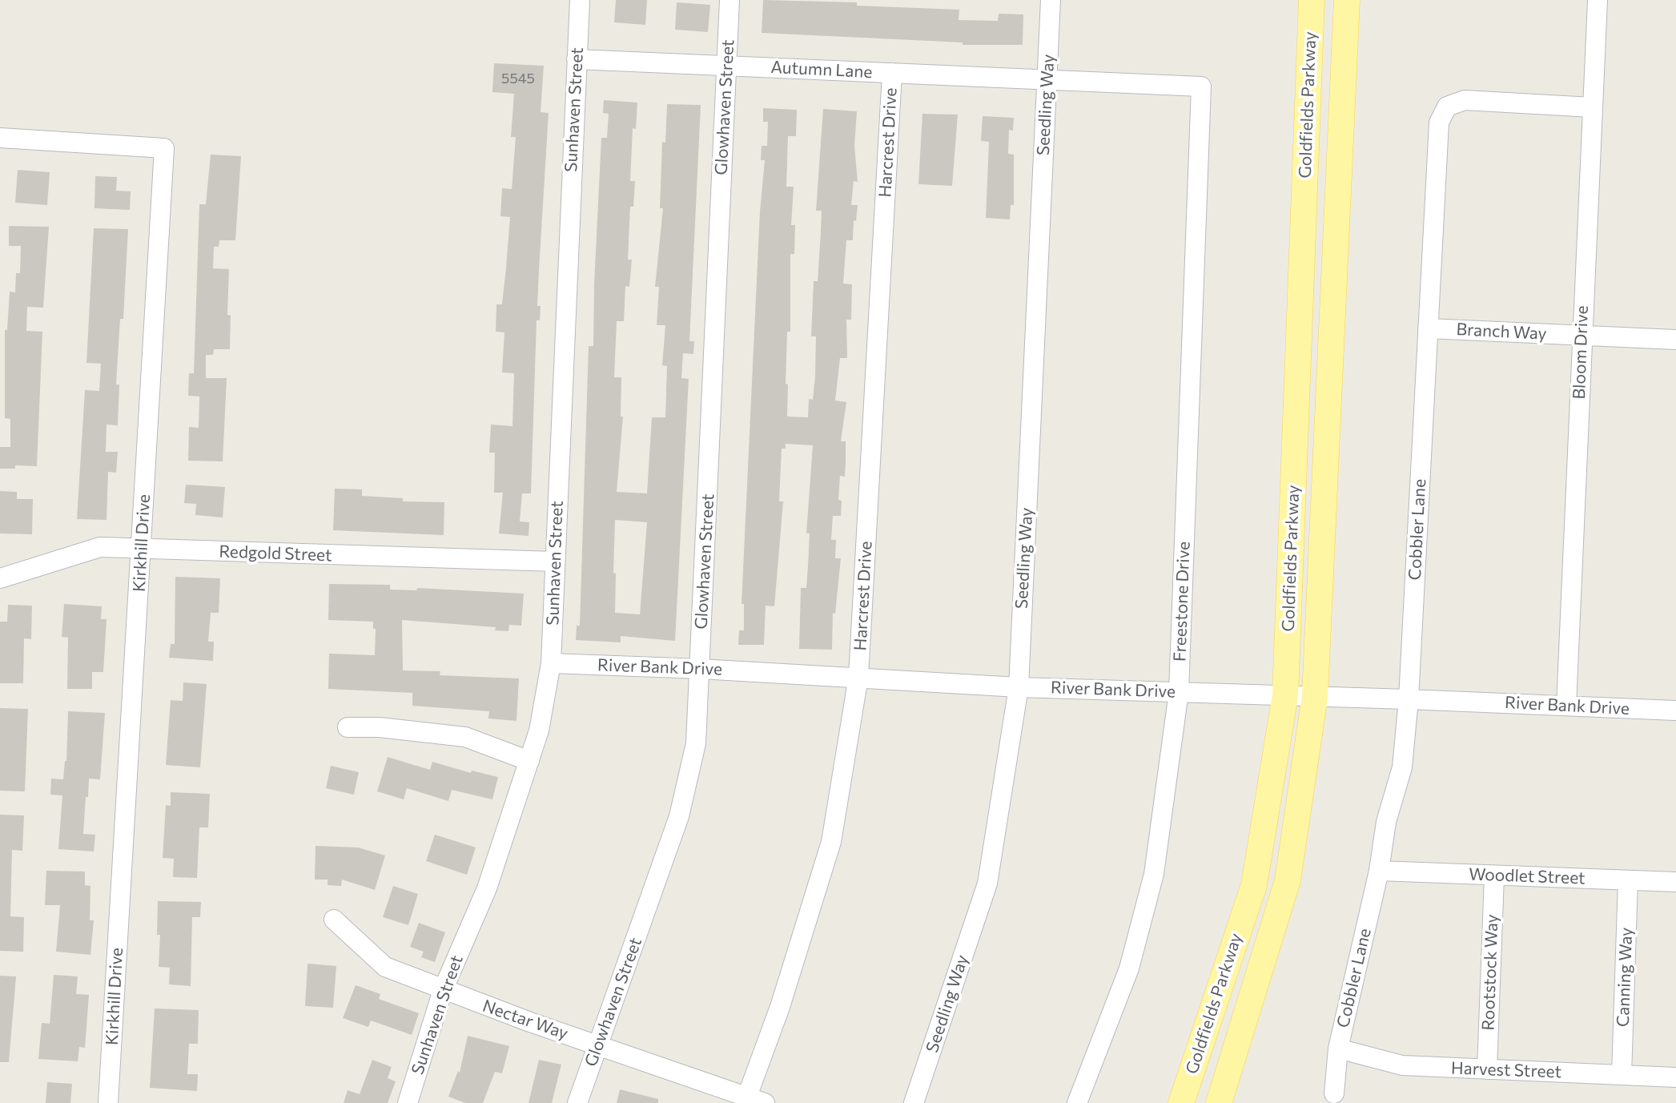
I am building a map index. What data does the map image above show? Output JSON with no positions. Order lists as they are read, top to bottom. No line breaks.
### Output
{"streets":{"main road":["Goldfields Parkway"],"street":["Autumn Lane","Seedling Way","Glowhaven Street","Sunhaven Street","Harcrest Drive","Branch Way","Bloom Drive","Cobbler Lane","Kirkhill Drive","Redgold Street","Freestone Drive","River Bank Drive","Woodlet Street","Rootstock Way","Canning Way","Nectar Way","Harvest Street"]},"crossings":[["Autumn Lane","Seedling Way"],["Autumn Lane","Glowhaven Street"],["Autumn Lane","Sunhaven Street"],["Autumn Lane","Harcrest Drive"],["Autumn Lane","Freestone Drive"],["Seedling Way","River Bank Drive"],["Goldfields Parkway","River Bank Drive"],["Glowhaven Street","River Bank Drive"],["Glowhaven Street","Nectar Way"],["Sunhaven Street","Redgold Street"],["Sunhaven Street","River Bank Drive"],["Sunhaven Street","Nectar Way"],["Harcrest Drive","River Bank Drive"],["Harcrest Drive","Nectar Way"],["Branch Way","Bloom Drive"],["Branch Way","Cobbler Lane"],["Bloom Drive","Cobbler Lane"],["Bloom Drive","River Bank Drive"],["Cobbler Lane","River Bank Drive"],["Cobbler Lane","Woodlet Street"],["Cobbler Lane","Harvest Street"],["Kirkhill Drive","Redgold Street"],["Freestone Drive","River Bank Drive"],["Woodlet Street","Rootstock Way"],["Woodlet Street","Canning Way"],["Rootstock Way","Harvest Street"],["Canning Way","Harvest Street"]],"house_numbers":["5545"]}
